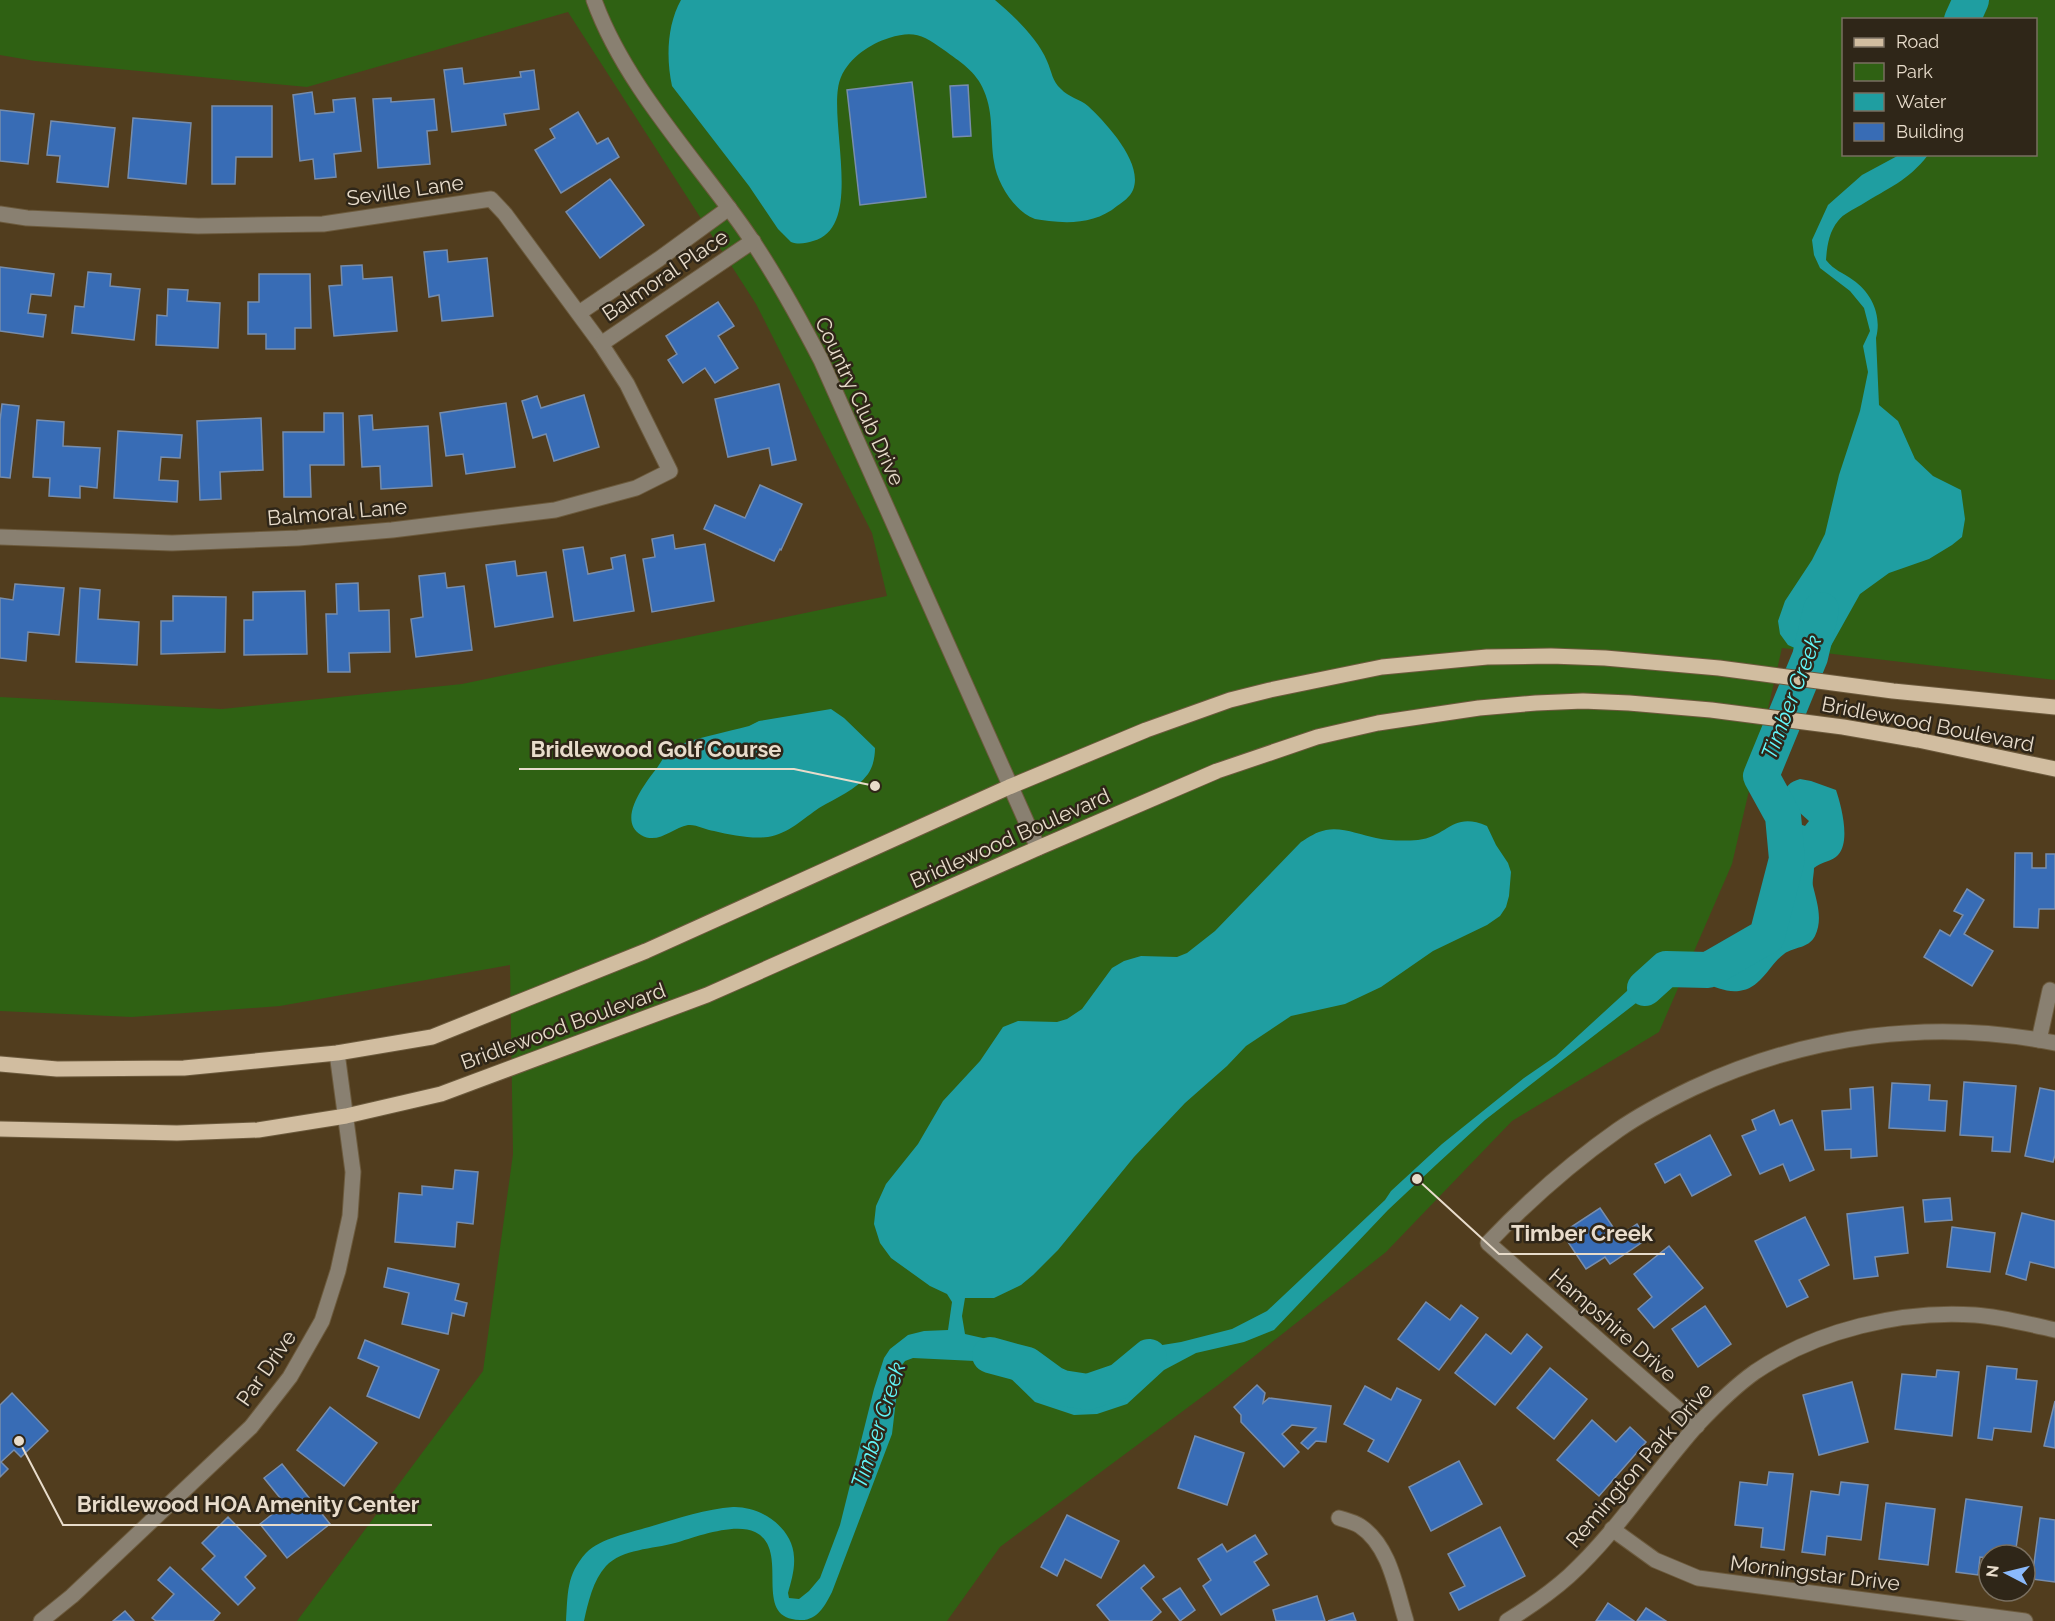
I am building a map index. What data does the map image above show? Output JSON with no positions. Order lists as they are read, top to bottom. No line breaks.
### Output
{"streets":{"main road":["Bridlewood Boulevard"],"street":["Seville Lane","Balmoral Place","Country Club Drive","Balmoral Lane","Hampshire Drive","Par Drive","Remington Park Drive","Morningstar Drive"]},"crossings":[["Seville Lane","Balmoral Place"],["Seville Lane","Balmoral Lane"],["Balmoral Place","Country Club Drive"],["Country Club Drive","Bridlewood Boulevard"],["Bridlewood Boulevard","Par Drive"],["Hampshire Drive","Remington Park Drive"],["Remington Park Drive","Morningstar Drive"]],"water":["Timber Creek"],"places":["Bridlewood Golf Course","Timber Creek","Bridlewood HOA Amenity Center"],"legend":["Road","Park","Water","Building"],"north":"left"}
